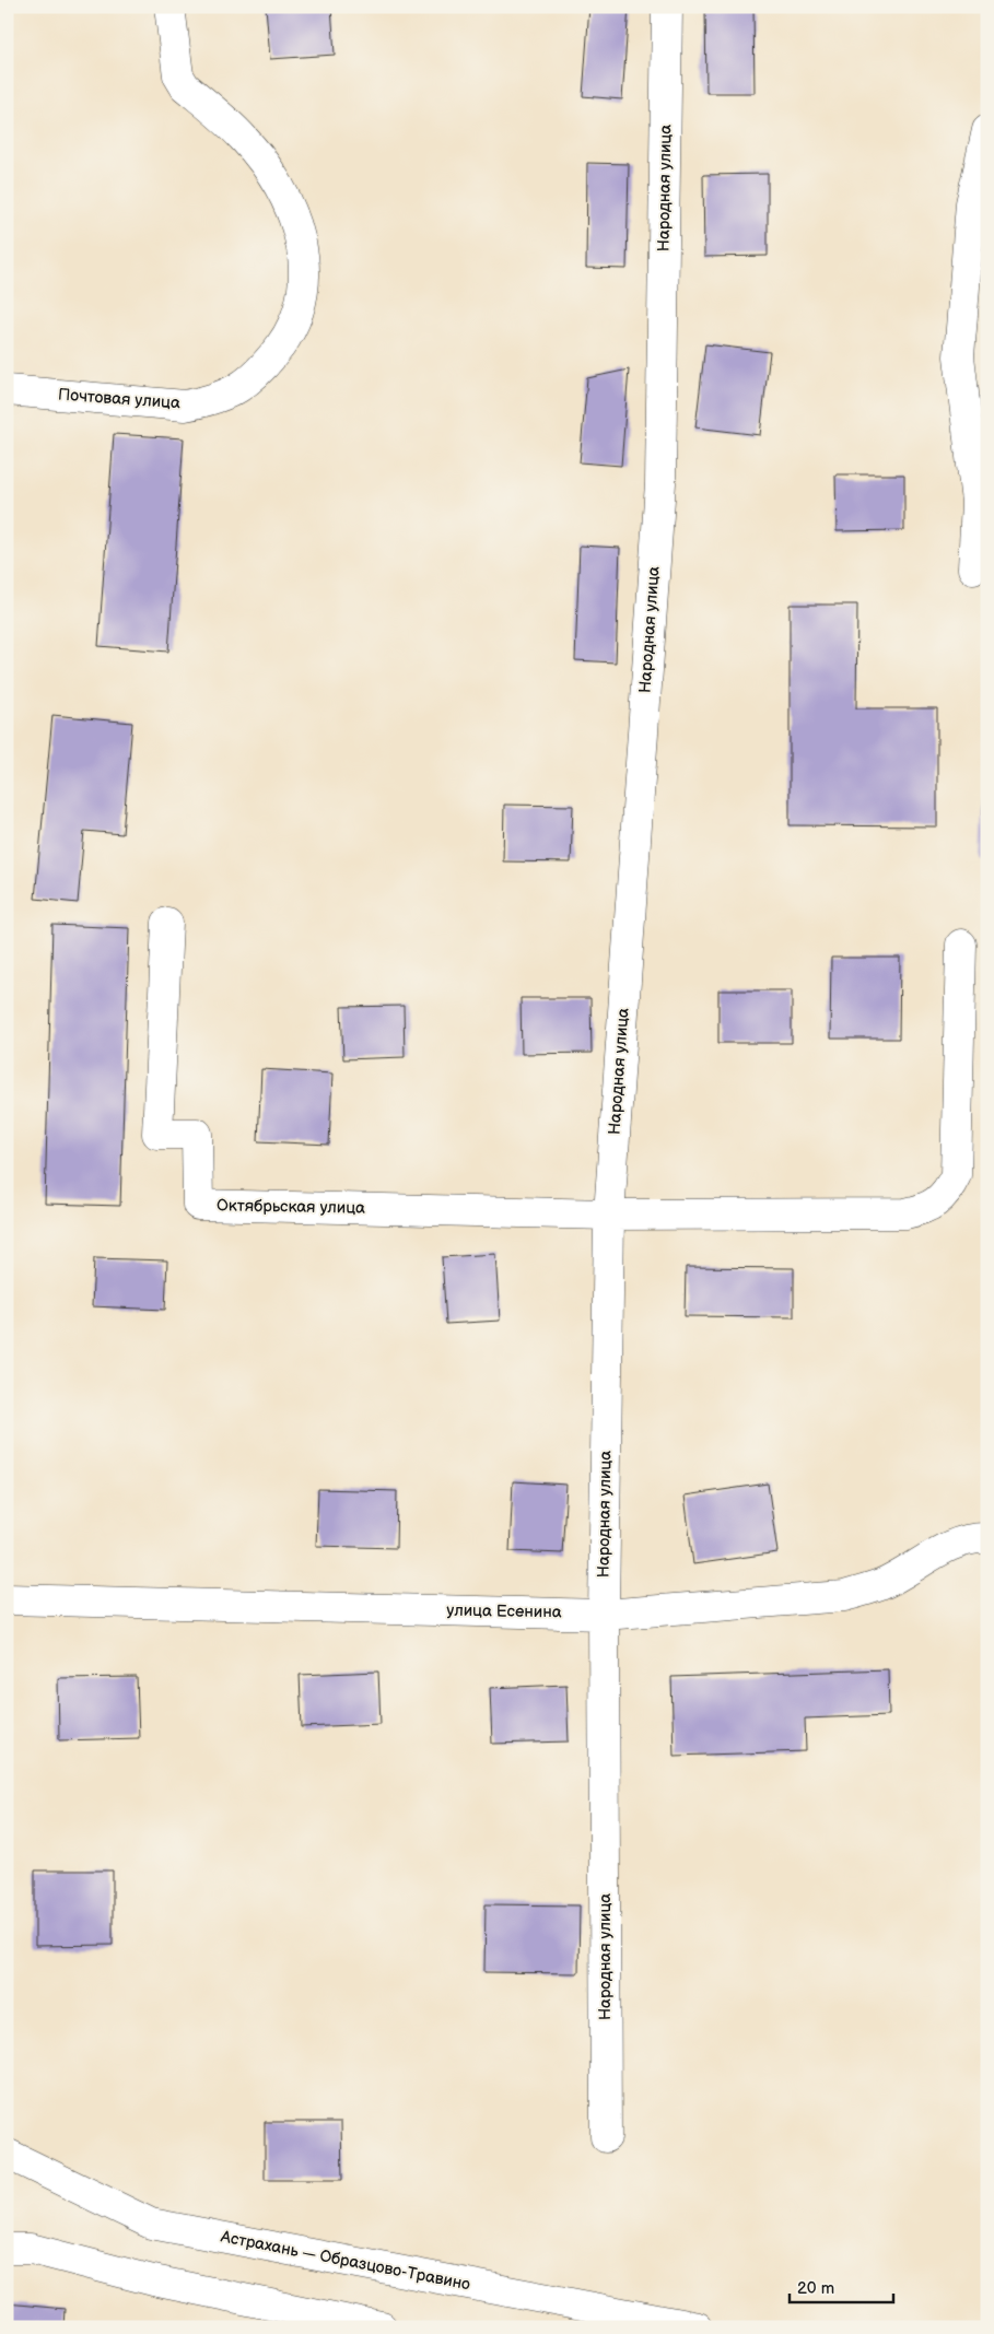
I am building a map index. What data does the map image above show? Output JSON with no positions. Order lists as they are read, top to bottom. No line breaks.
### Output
{"streets":{"street":["Народная улица","Почтовая улица","Октябрьская улица","улица Есенина","Астрахань — Образцово-Травино"]},"crossings":[["Народная улица","Октябрьская улица"],["Народная улица","улица Есенина"]],"scale_bar":"20 m"}
